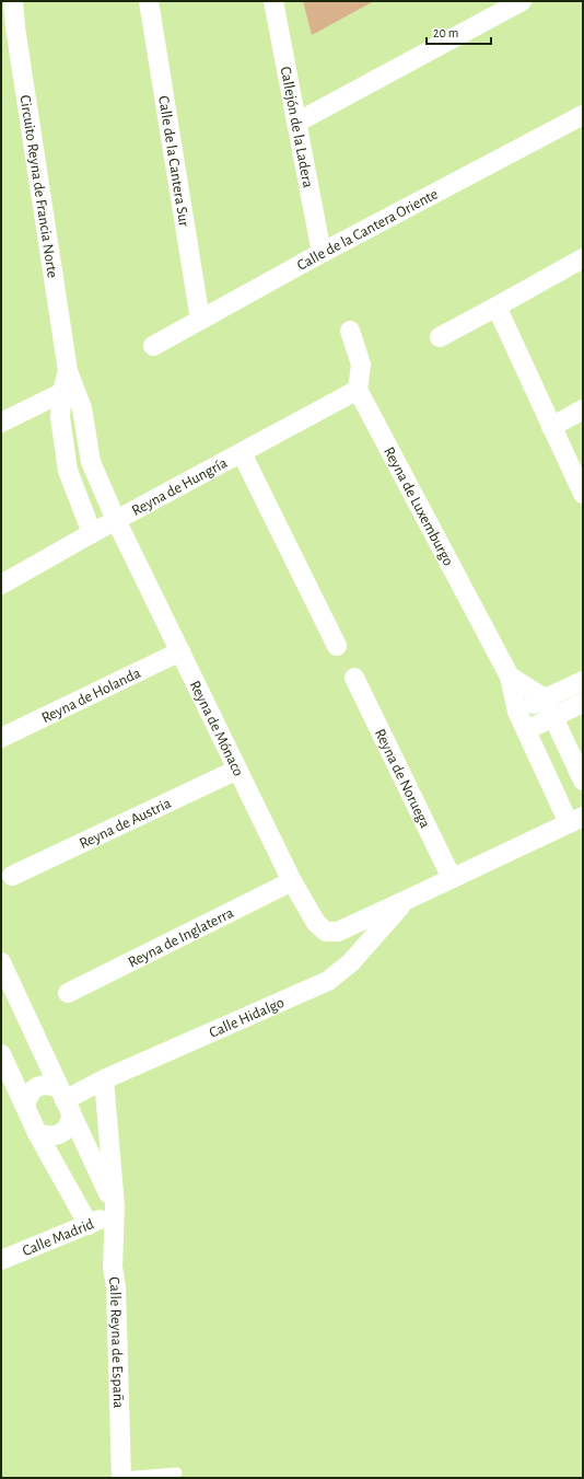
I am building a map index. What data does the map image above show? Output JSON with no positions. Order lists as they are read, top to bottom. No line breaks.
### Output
{"streets":{"street":["Callejón de la Ladera","Calle de la Cantera Sur","Circuito Reyna de Francia Norte","Calle de la Cantera Oriente","Reyna de Hungría","Reyna de Luxemburgo","Reyna de Holanda","Reyna de Mónaco","Reyna de Noruega","Reyna de Austria","Reyna de Inglaterra","Calle Hidalgo","Calle Madrid","Calle Reyna de España"]},"crossings":[["Callejón de la Ladera","Calle de la Cantera Oriente"],["Calle de la Cantera Sur","Calle de la Cantera Oriente"],["Circuito Reyna de Francia Norte","Reyna de Hungría"],["Circuito Reyna de Francia Norte","Reyna de Mónaco"],["Reyna de Hungría","Reyna de Luxemburgo"],["Reyna de Hungría","Reyna de Mónaco"],["Reyna de Luxemburgo","Calle Hidalgo"],["Reyna de Holanda","Reyna de Mónaco"],["Reyna de Mónaco","Reyna de Austria"],["Reyna de Mónaco","Reyna de Inglaterra"],["Reyna de Mónaco","Calle Hidalgo"],["Reyna de Noruega","Calle Hidalgo"],["Calle Hidalgo","Calle Reyna de España"],["Calle Madrid","Calle Reyna de España"]],"scale_bar":"20 m"}
